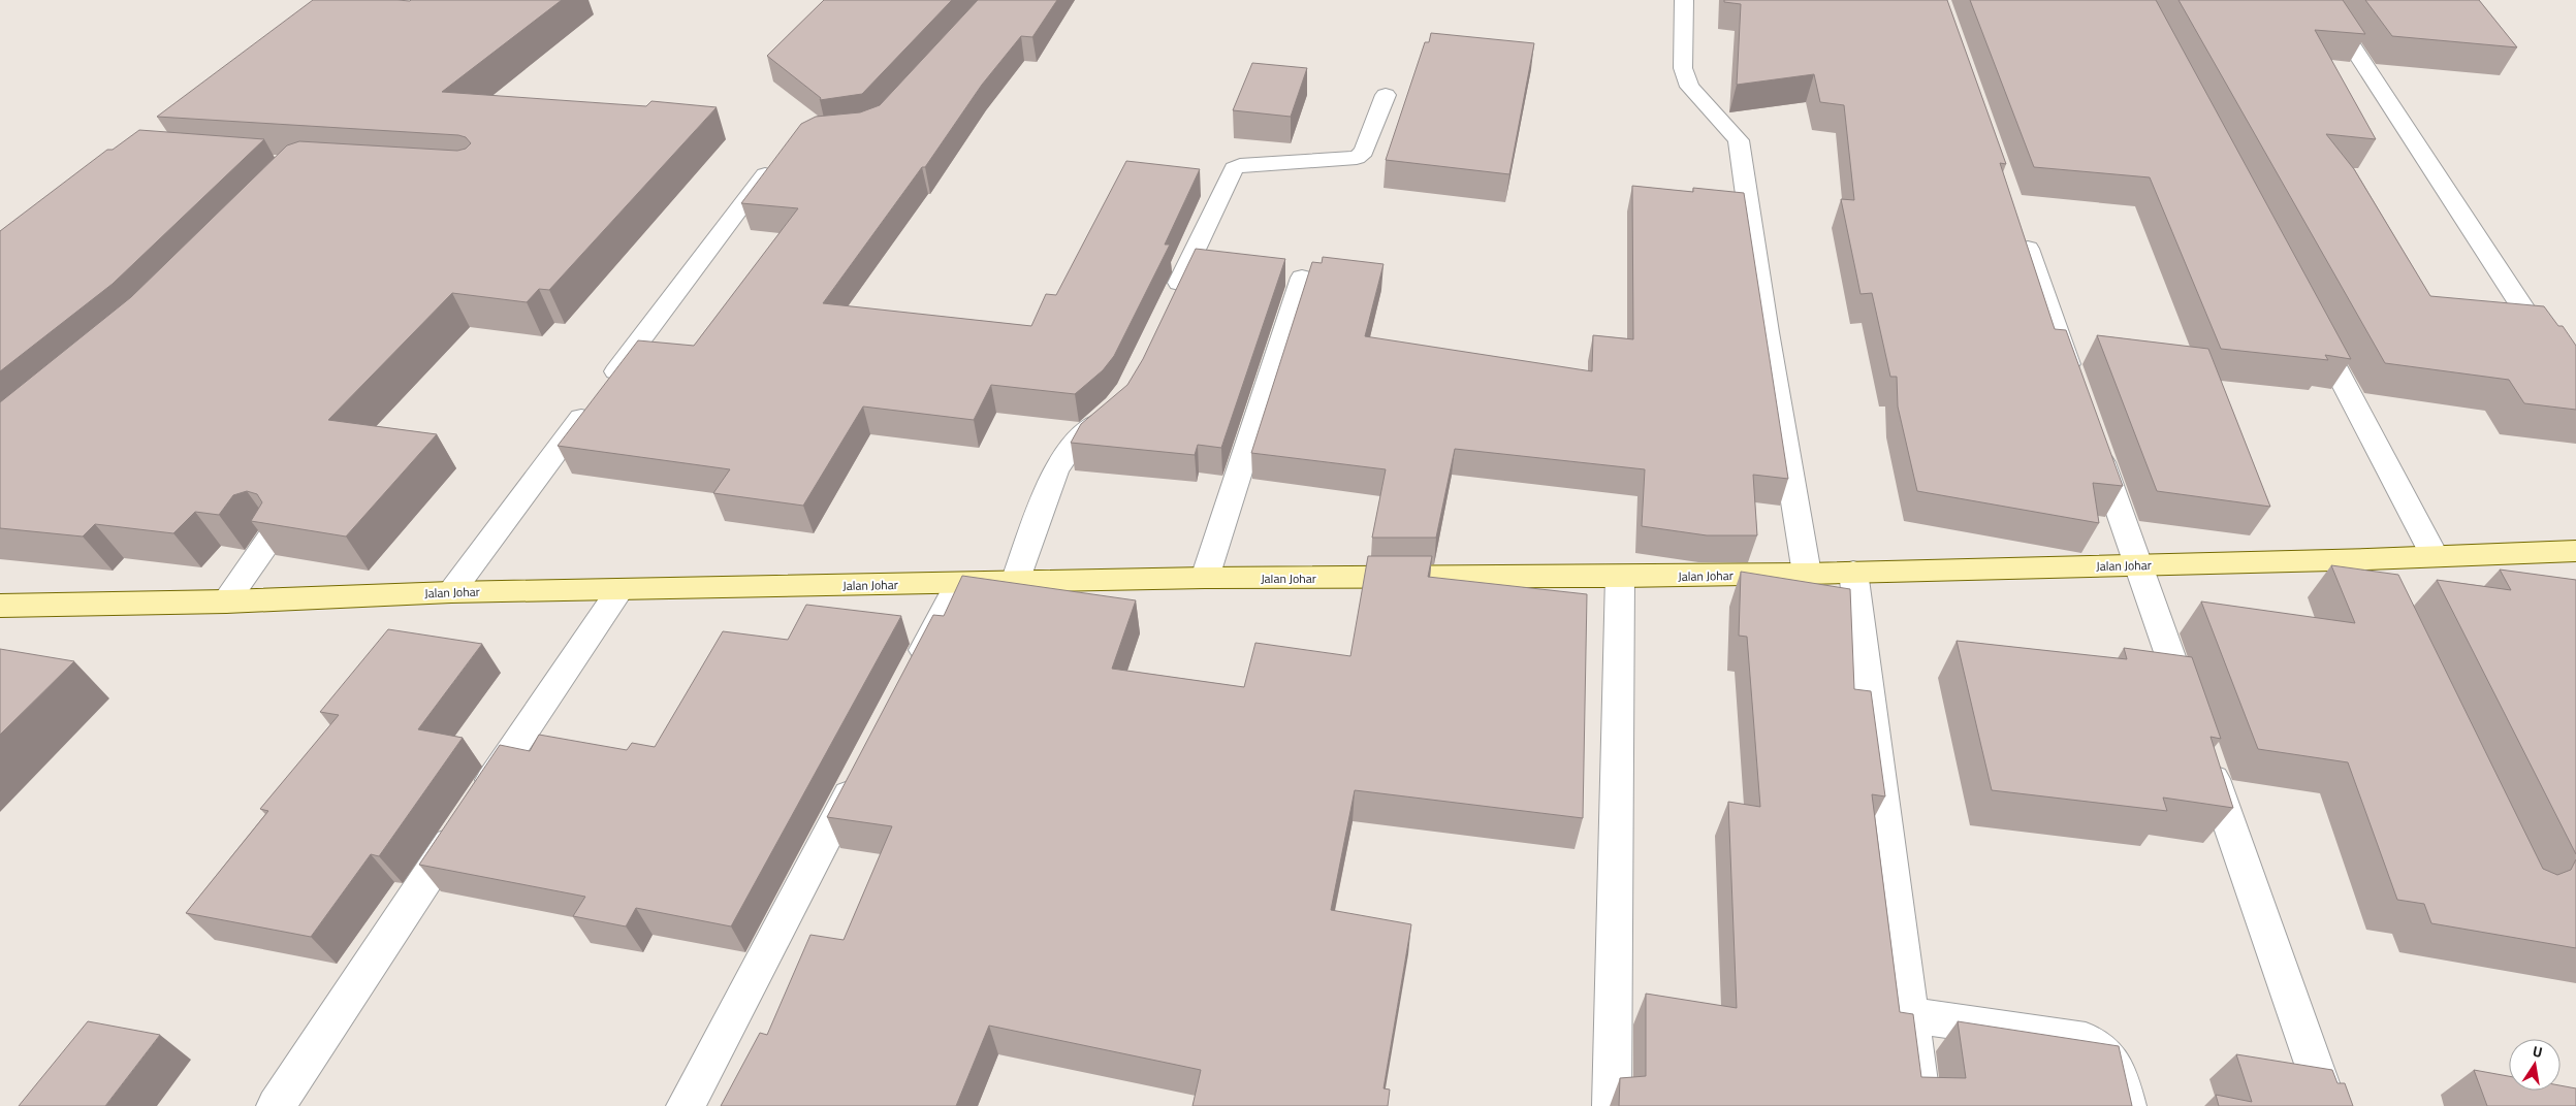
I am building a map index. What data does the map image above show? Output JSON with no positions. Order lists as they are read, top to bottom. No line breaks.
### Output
{"streets":{"street":["Jalan Johar"]},"north":"top"}
